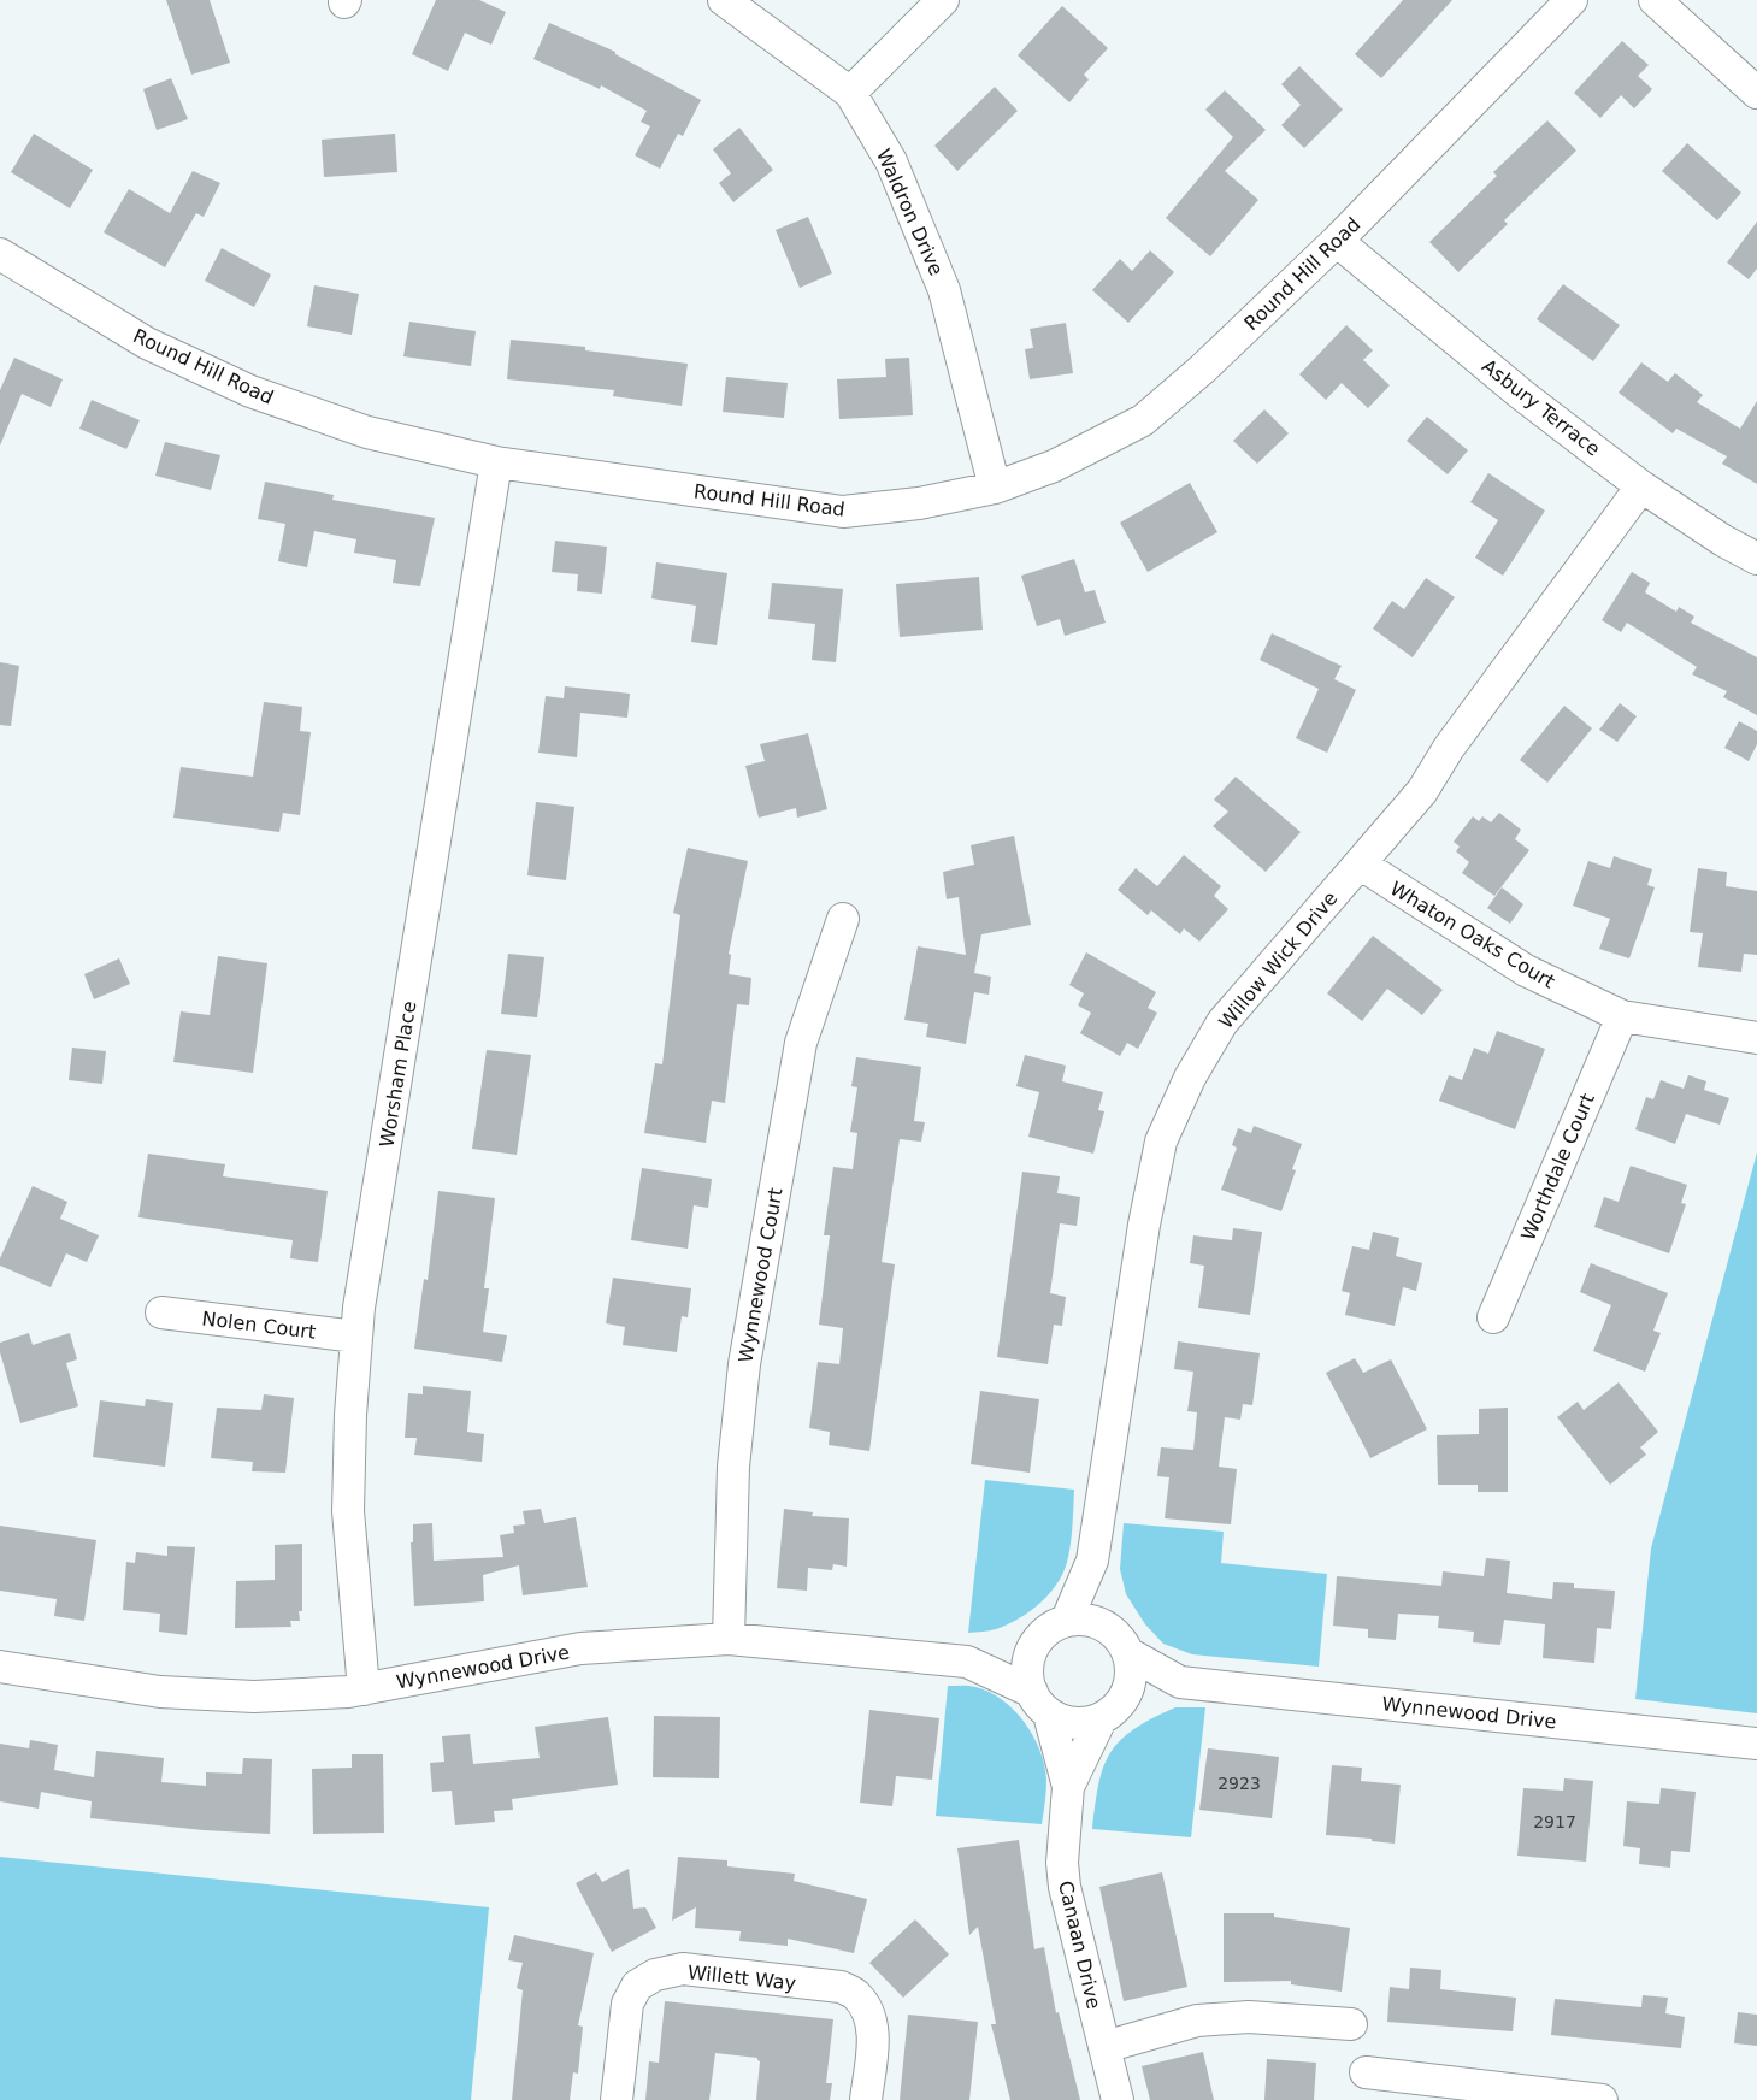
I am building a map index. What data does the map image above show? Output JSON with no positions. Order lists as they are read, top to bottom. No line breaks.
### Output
{"streets":{"street":["Waldron Drive","Round Hill Road","Asbury Terrace","Whaton Oaks Court","Willow Wick Drive","Worsham Place","Worthdale Court","Wynnewood Court","Nolen Court","Wynnewood Drive","Canaan Drive","Willett Way"]},"crossings":[["Waldron Drive","Round Hill Road"],["Round Hill Road","Asbury Terrace"],["Round Hill Road","Worsham Place"],["Asbury Terrace","Willow Wick Drive"],["Whaton Oaks Court","Willow Wick Drive"],["Whaton Oaks Court","Worthdale Court"],["Willow Wick Drive","Wynnewood Drive"],["Willow Wick Drive","Canaan Drive"],["Worsham Place","Nolen Court"],["Worsham Place","Wynnewood Drive"],["Wynnewood Court","Wynnewood Drive"],["Wynnewood Drive","Canaan Drive"]],"house_numbers":["2923","2917"]}
